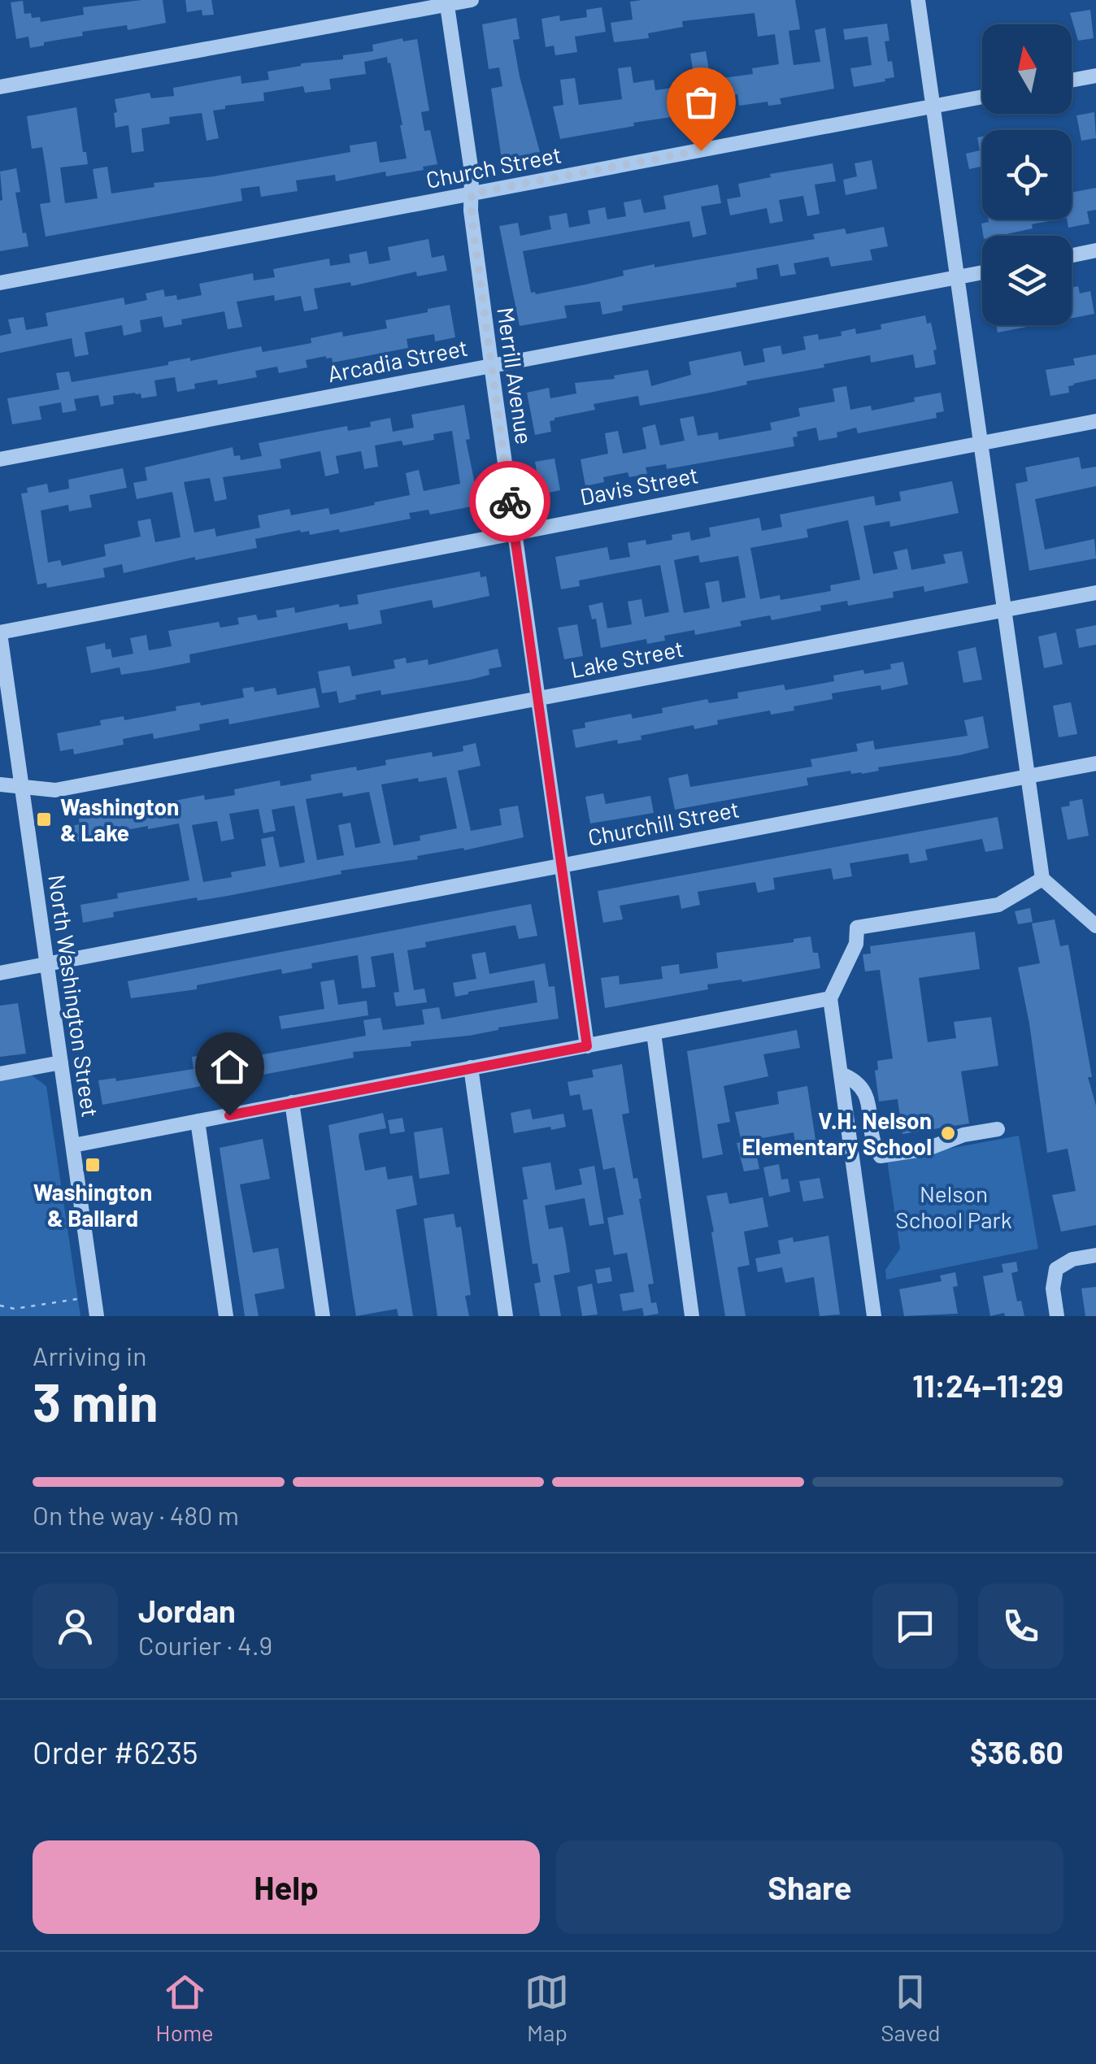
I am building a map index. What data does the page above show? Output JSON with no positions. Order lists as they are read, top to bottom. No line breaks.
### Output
{"streets":{"street":["Church Street","Arcadia Street","Merrill Avenue","Davis Street","Lake Street","Churchill Street","North Washington Street"]},"crossings":[["Church Street","Merrill Avenue"],["Arcadia Street","Merrill Avenue"],["Merrill Avenue","Davis Street"],["Merrill Avenue","Lake Street"],["Merrill Avenue","Churchill Street"],["Davis Street","North Washington Street"],["Lake Street","North Washington Street"],["Churchill Street","North Washington Street"]],"parks":["Nelson School Park"],"places":{"transit":["Washington & Lake","Washington & Ballard"],"other":["V.H. Nelson Elementary School"]},"north":"top","page":{"heading":["3 min","Arriving in","11:24–11:29"],"panel":["Jordan","Courier · 4.9","Order #6235","$36.60"],"bar":"On the way · 480 m","buttons":["Help","Share"],"tabs":["Home","Map","Saved"]}}
